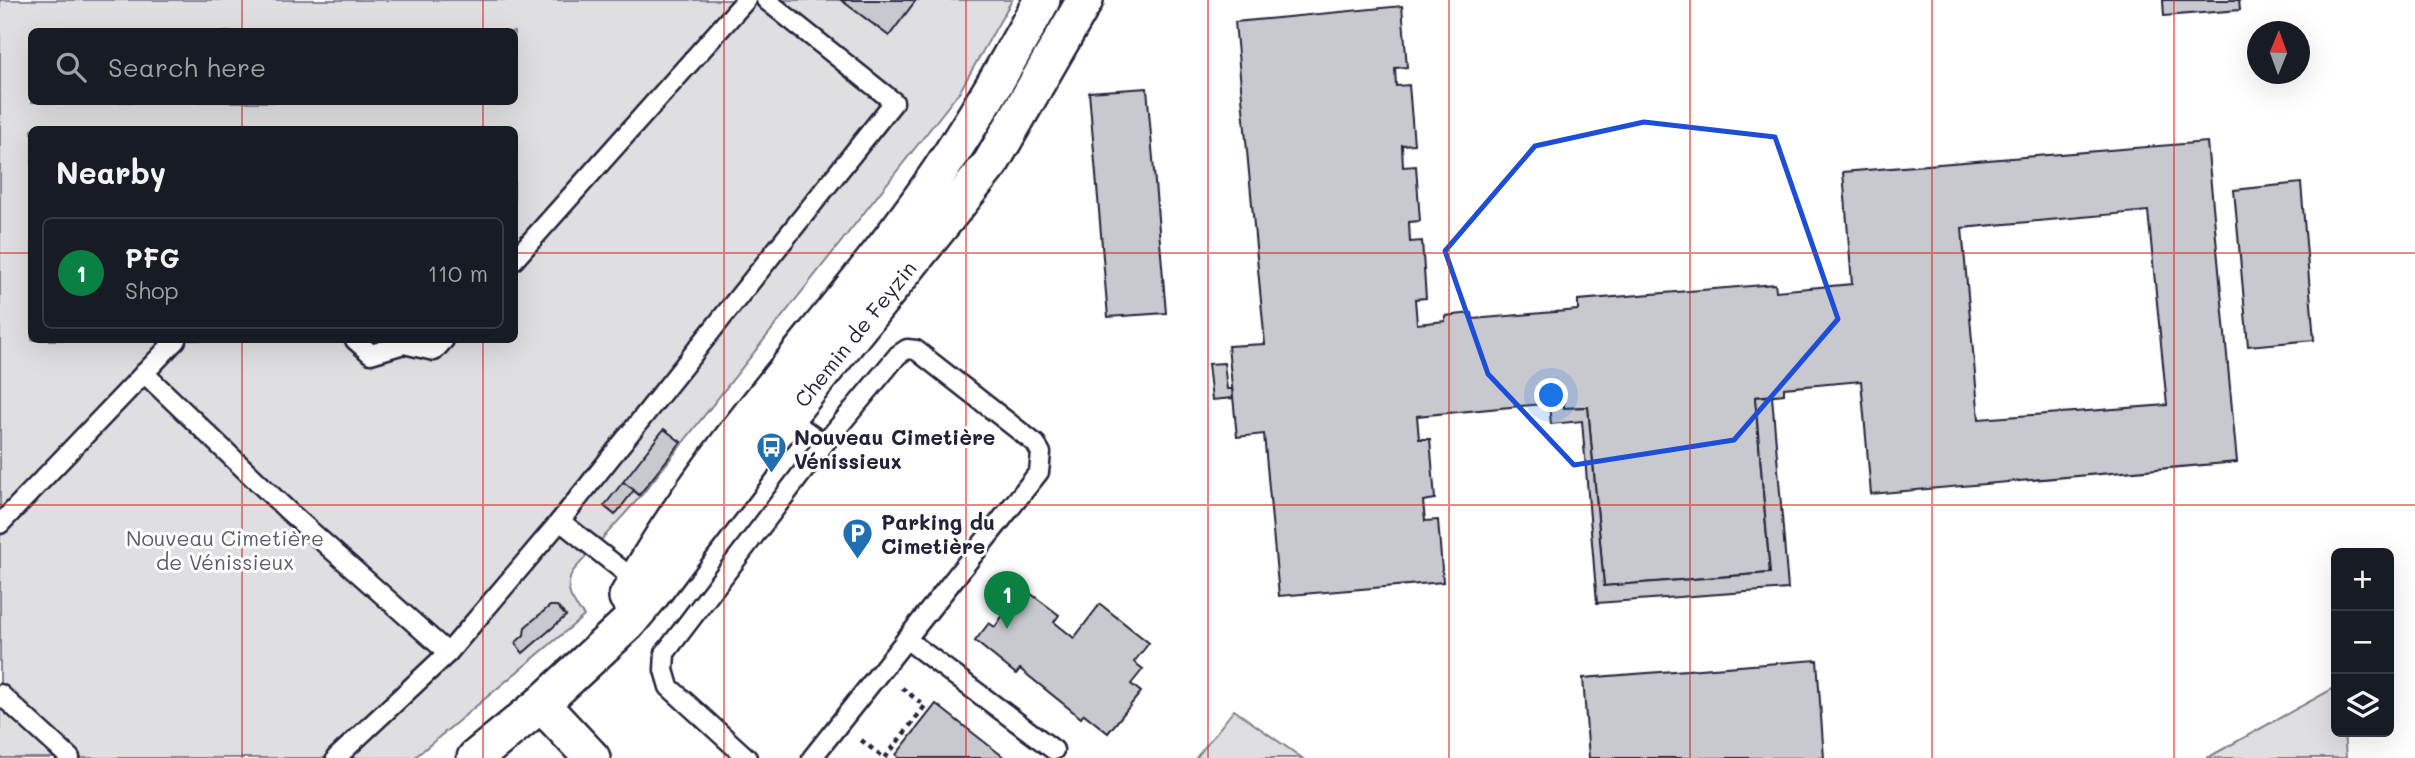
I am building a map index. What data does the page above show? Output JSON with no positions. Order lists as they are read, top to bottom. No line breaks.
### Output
{"streets":{"street":["Chemin de Feyzin"]},"parks":["Nouveau Cimetière de Vénissieux"],"places":{"bus stop":["Nouveau Cimetière Vénissieux"],"parking":["Parking du Cimetière"]},"north":"top","page":{"search":"Search here","heading":"Nearby","list":[{"mark":"1","name":"PFG","note":"Shop","value":"110 m"}],"map_buttons":["+","−"],"pins":"1"}}
